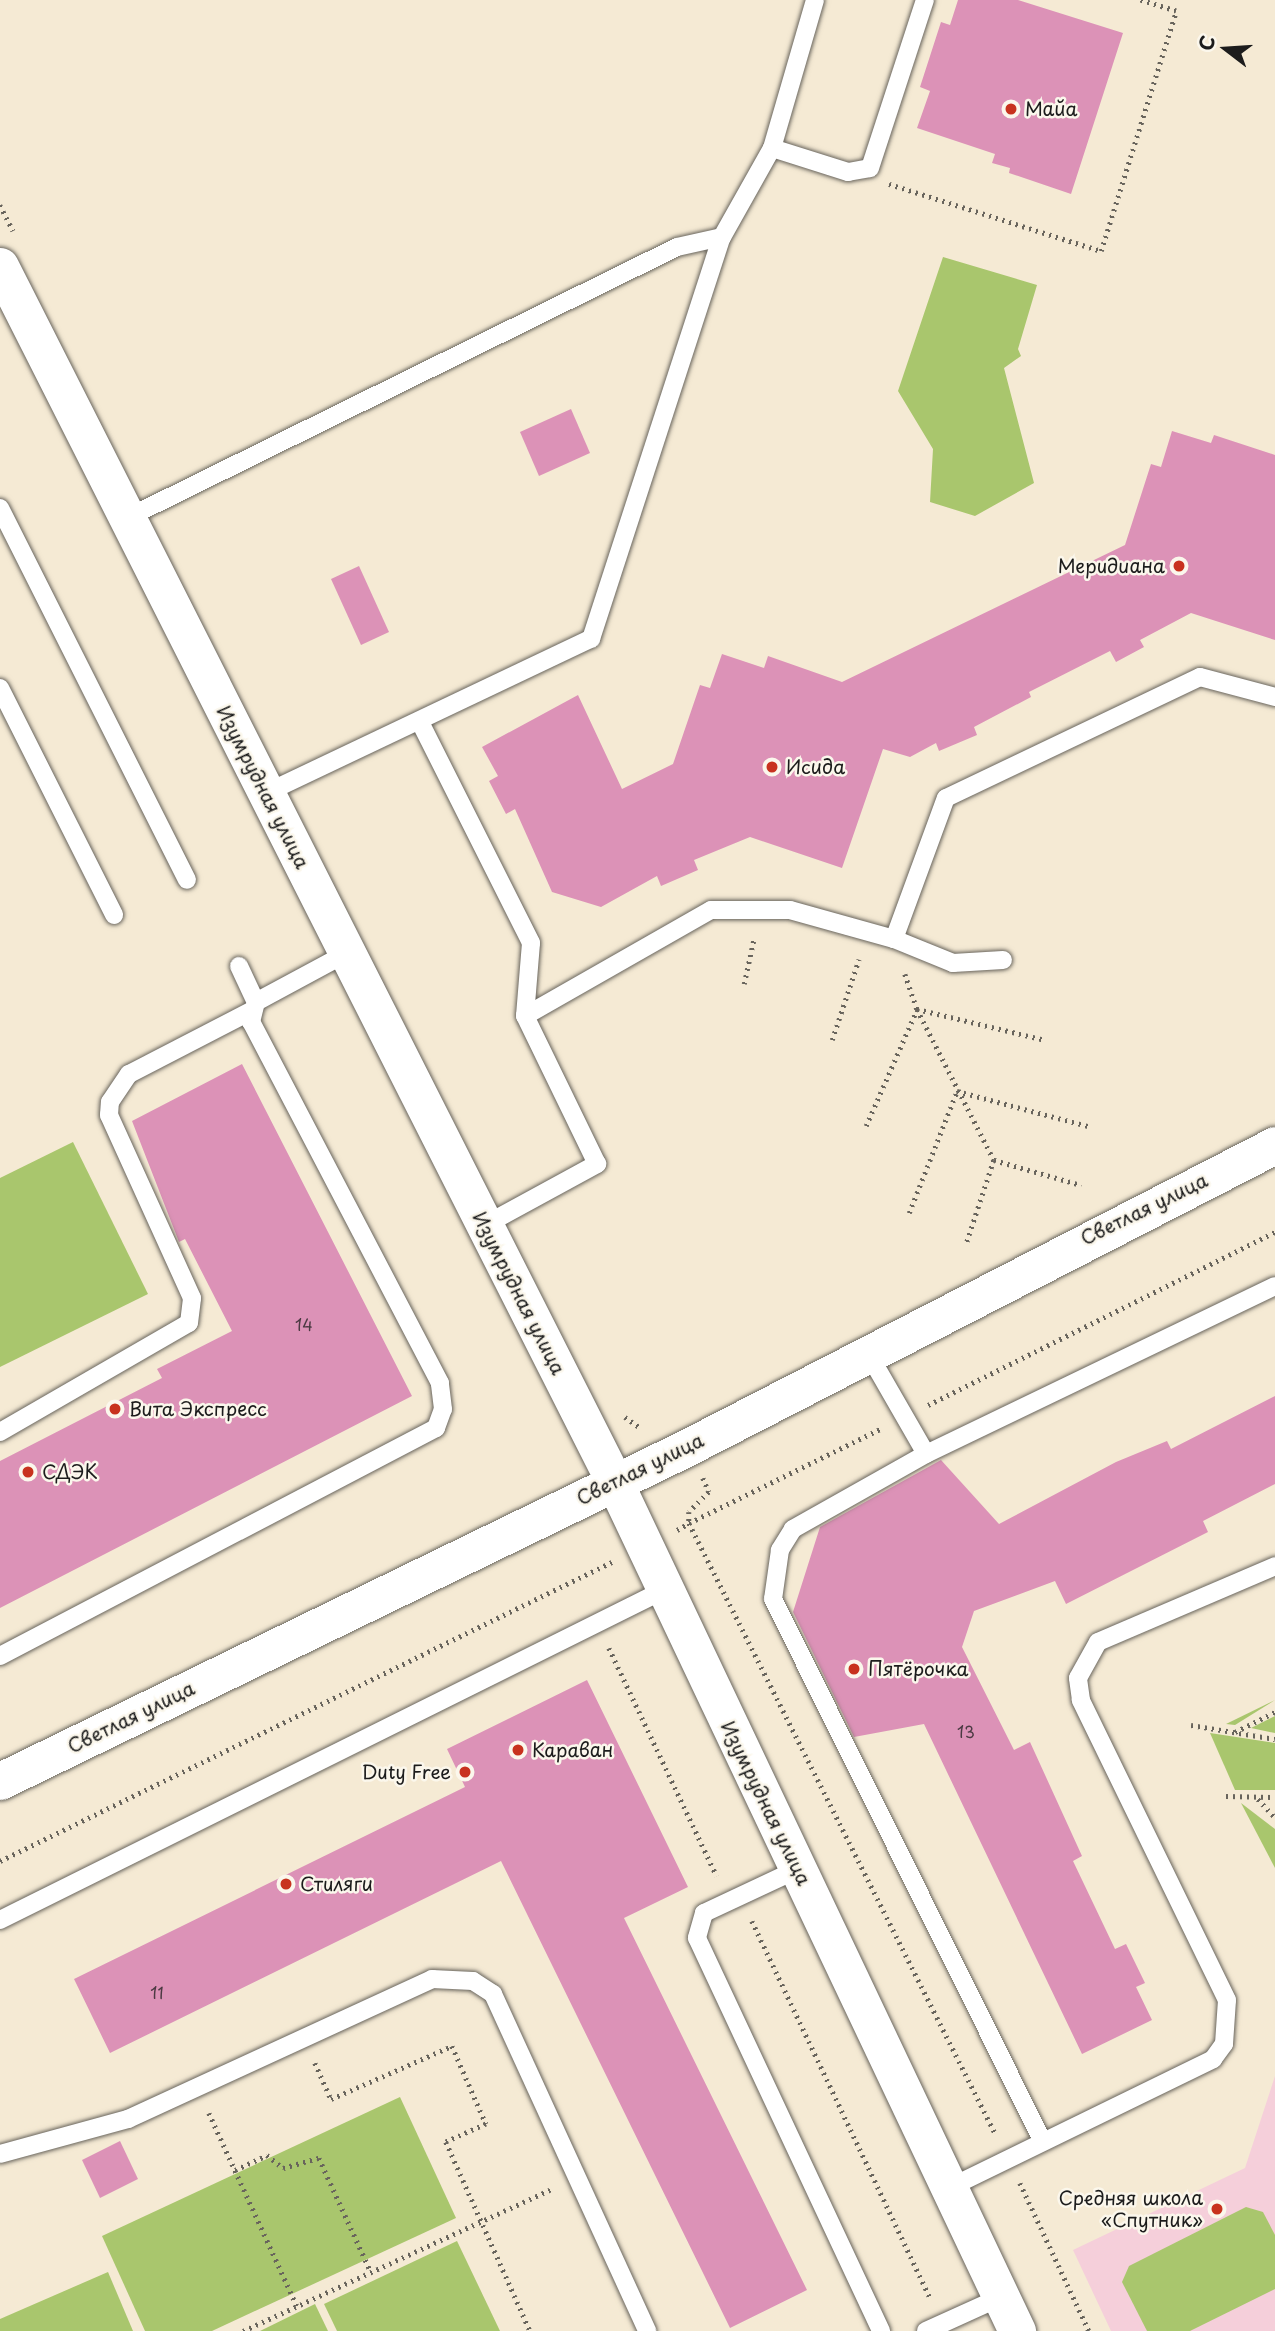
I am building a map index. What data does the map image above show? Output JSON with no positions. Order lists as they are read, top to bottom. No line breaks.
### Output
{"streets":{"street":["Изумрудная улица","Светлая улица"]},"crossings":[["Изумрудная улица","Светлая улица"]],"places":["Майа","Меридиана","Исида","Вита Экспресс","СДЭК","Пятёрочка","Караван","Duty Free","Стиляги","Средняя школа «Спутник»"],"house_numbers":["14","13","11"],"north":"left"}
